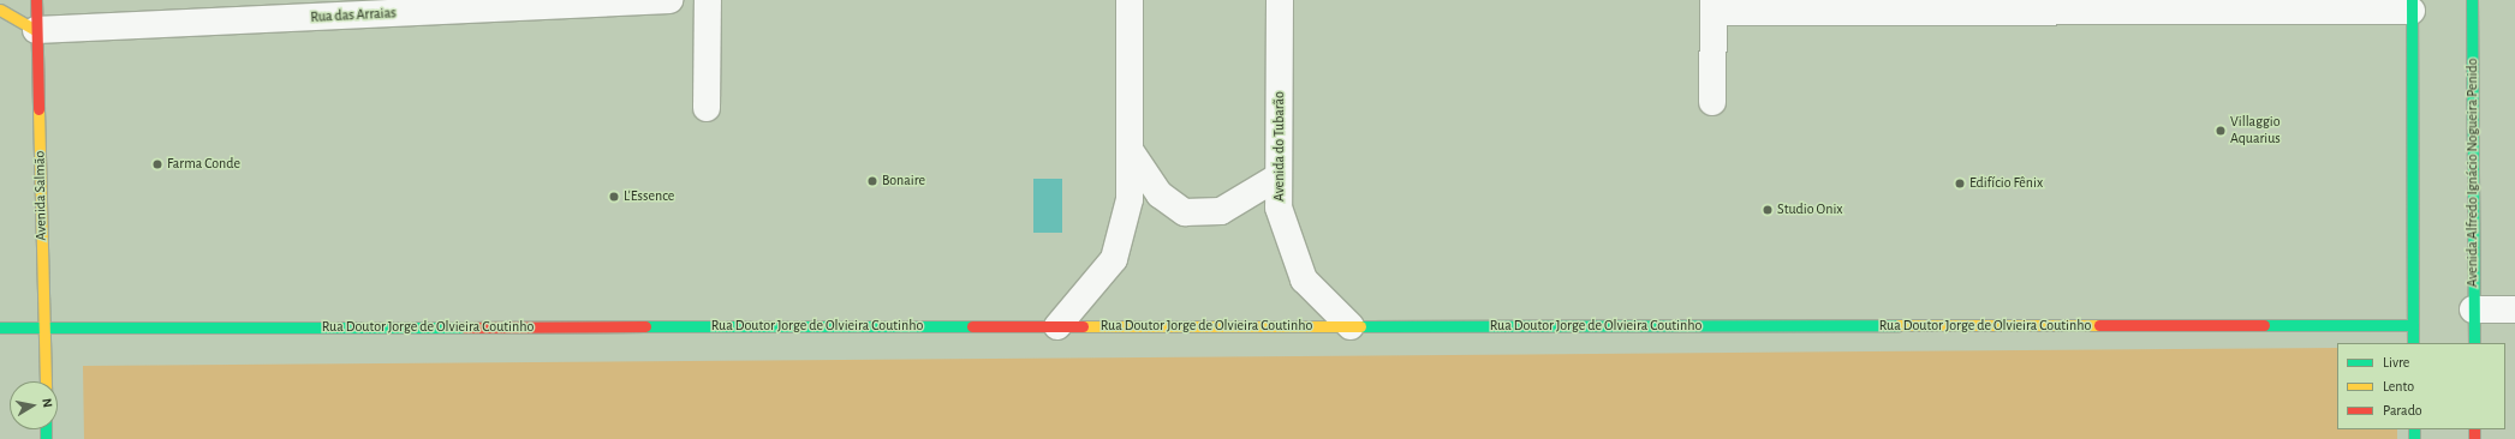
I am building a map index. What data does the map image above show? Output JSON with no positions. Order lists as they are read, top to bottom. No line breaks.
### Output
{"streets":{"street":["Rua das Arraias","Avenida do Tubarão","Avenida Alfredo Ignácio Nogueira Penido","Avenida Salmão","Rua Doutor Jorge de Olvieira Coutinho"]},"crossings":[["Rua das Arraias","Avenida Salmão"],["Avenida do Tubarão","Rua Doutor Jorge de Olvieira Coutinho"],["Avenida Salmão","Rua Doutor Jorge de Olvieira Coutinho"]],"places":["Villaggio Aquarius","Farma Conde","Bonaire","Edifício Fênix","L'Essence","Studio Onix"],"legend":["Livre","Lento","Parado"],"north":"right"}
